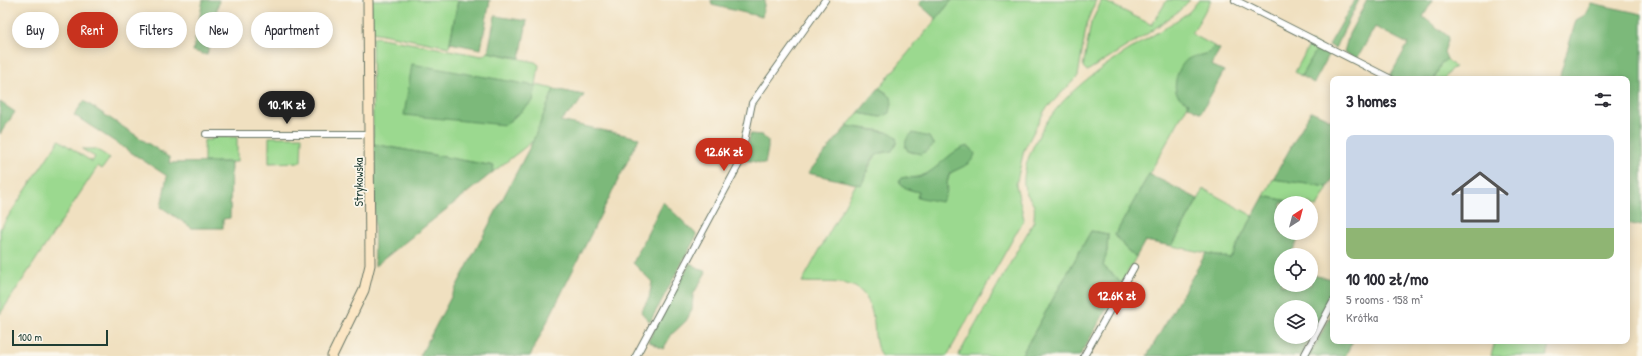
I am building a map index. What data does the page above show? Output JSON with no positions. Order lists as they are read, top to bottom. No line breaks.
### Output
{"streets":{"street":["Strykowska"]},"scale_bar":"100 m","north":"top right","page":{"chip":["Buy","Rent","Filters","New","Apartment"],"heading":"3 homes","price":["10.1K zł","12.6K zł","12.6K zł"],"list":[{"name":"10 100 zł/mo","note":"5 rooms · 158 m² · Krótka"}],"scale":"100 m"}}
